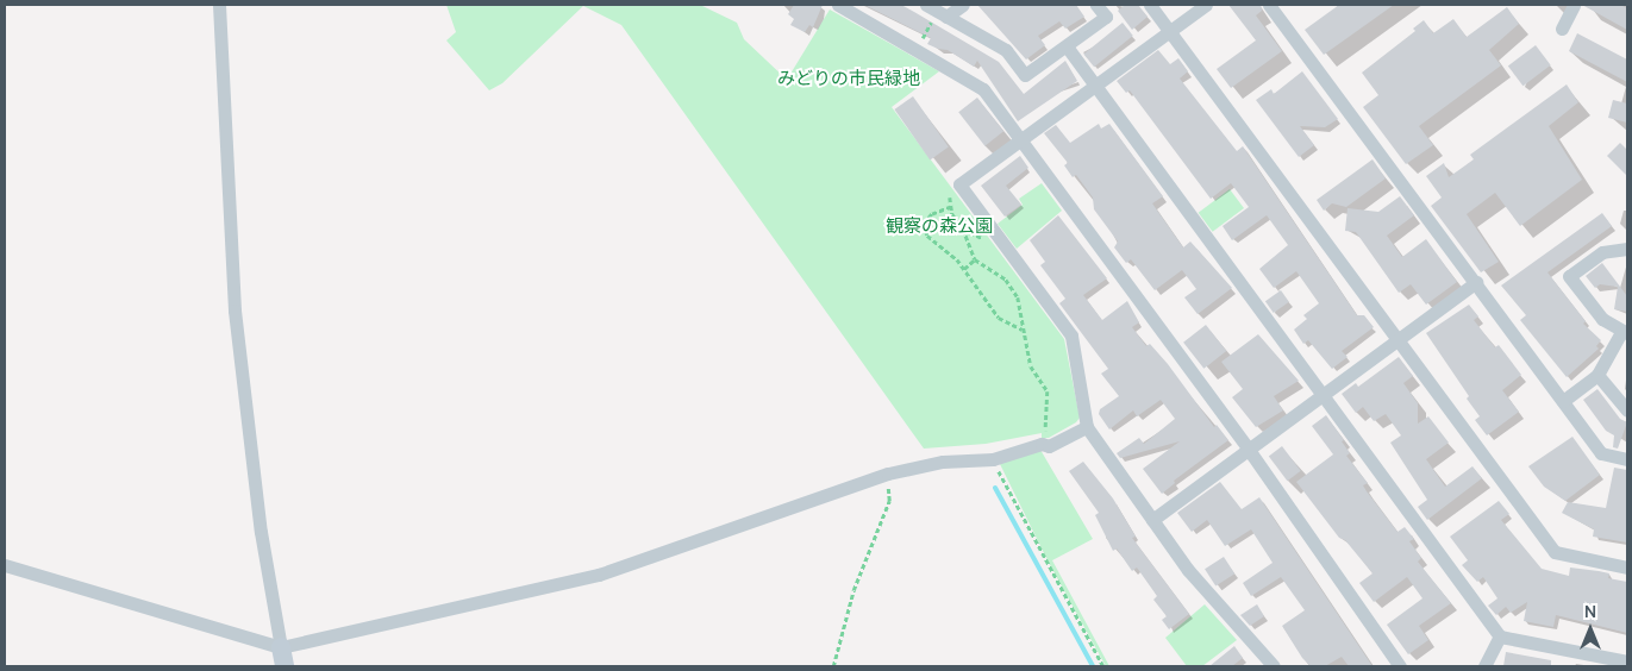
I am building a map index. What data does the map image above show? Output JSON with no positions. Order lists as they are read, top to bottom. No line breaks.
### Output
{"parks":["みどりの市民緑地","観察の森公園"],"north":"top"}
